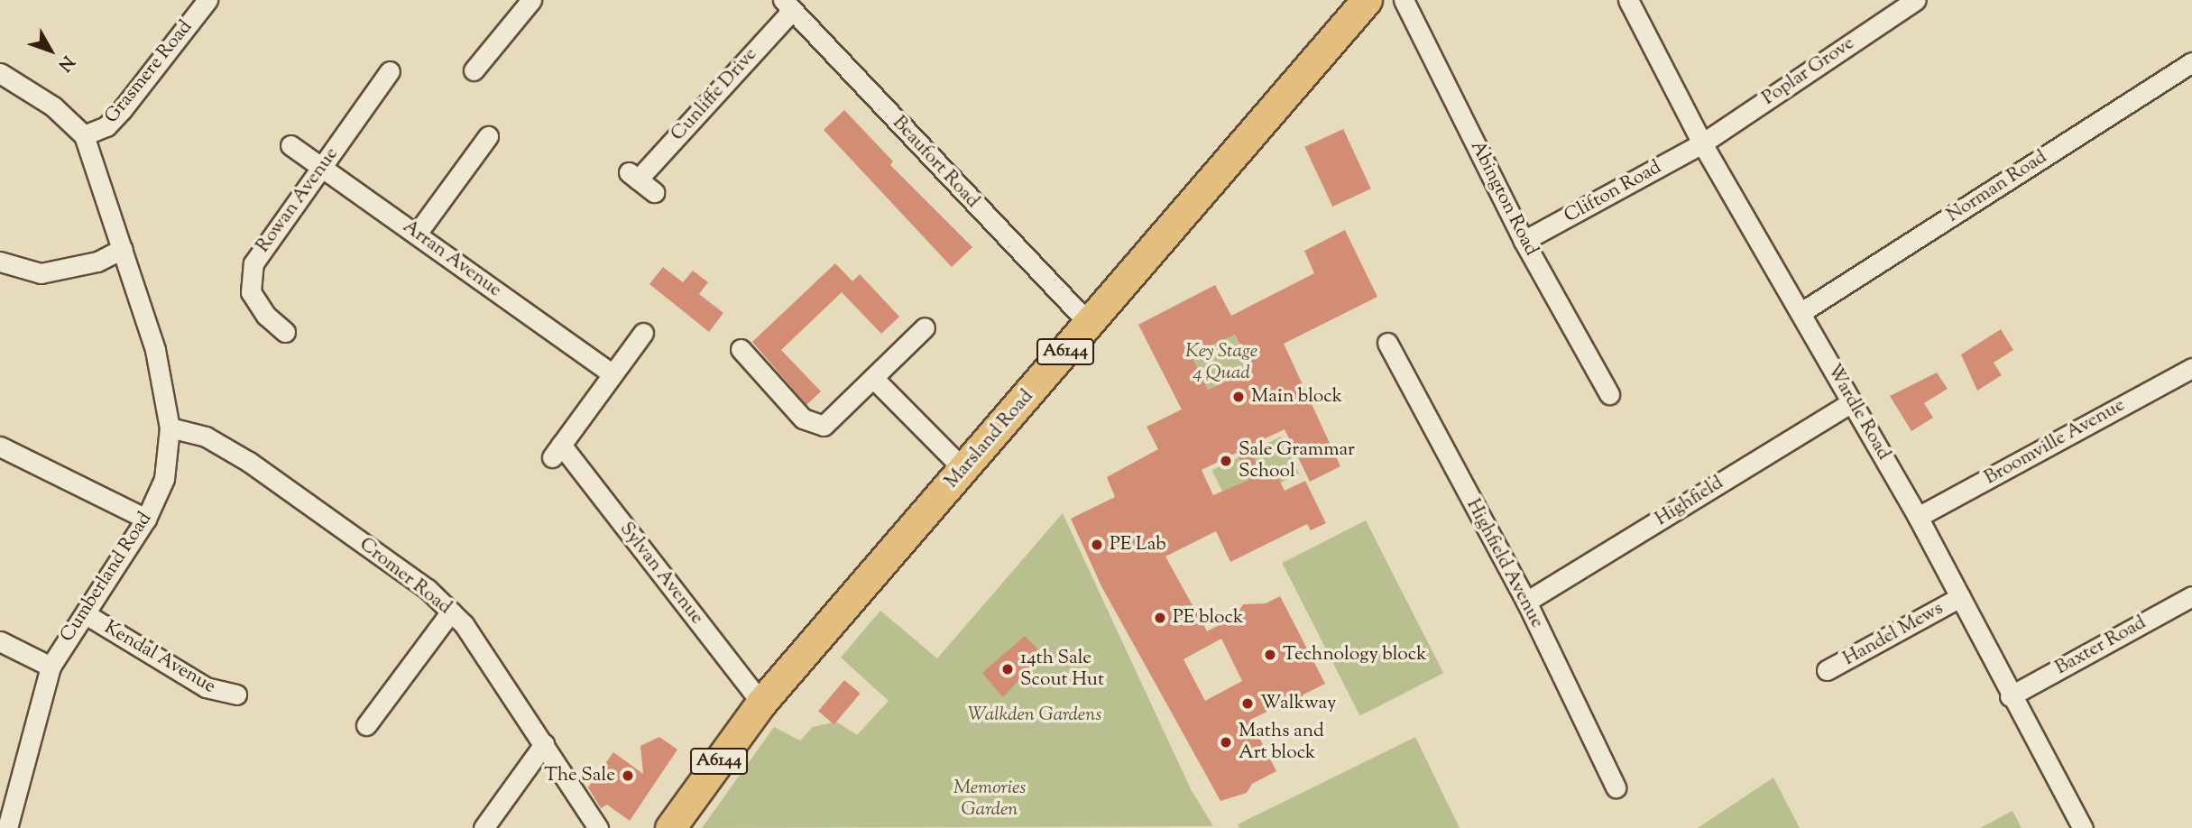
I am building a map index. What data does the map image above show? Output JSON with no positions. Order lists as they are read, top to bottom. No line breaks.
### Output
{"streets":{"main road":["A6144","Marsland Road"],"street":["Poplar Grove","Grasmere Road","Cunliffe Drive","Beaufort Road","Norman Road","Clifton Road","Abington Road","Rowan Avenue","Arran Avenue","Wardle Road","Broomville Avenue","Highfield","Highfield Avenue","Sylvan Avenue","Cromer Road","Cumberland Road","Handel Mews","Baxter Road","Kendal Avenue"]},"crossings":[["Poplar Grove","Clifton Road"],["Poplar Grove","Wardle Road"],["Grasmere Road","Cumberland Road"],["Cunliffe Drive","Beaufort Road"],["Beaufort Road","Marsland Road"],["Norman Road","Wardle Road"],["Clifton Road","Abington Road"],["Clifton Road","Wardle Road"],["Rowan Avenue","Arran Avenue"],["Arran Avenue","Sylvan Avenue"],["Wardle Road","Broomville Avenue"],["Wardle Road","Highfield"],["Wardle Road","Handel Mews"],["Wardle Road","Baxter Road"],["Marsland Road","Sylvan Avenue"],["Highfield","Highfield Avenue"],["Cromer Road","Cumberland Road"],["Cumberland Road","Kendal Avenue"]],"parks":["Key Stage 4 Quad","Walkden Gardens","Memories Garden"],"places":["Main block","Sale Grammar School","PE Lab","PE block","Technology block","14th Sale Scout Hut","Walkway","Maths and Art block","The Sale"],"north":"bottom right"}
